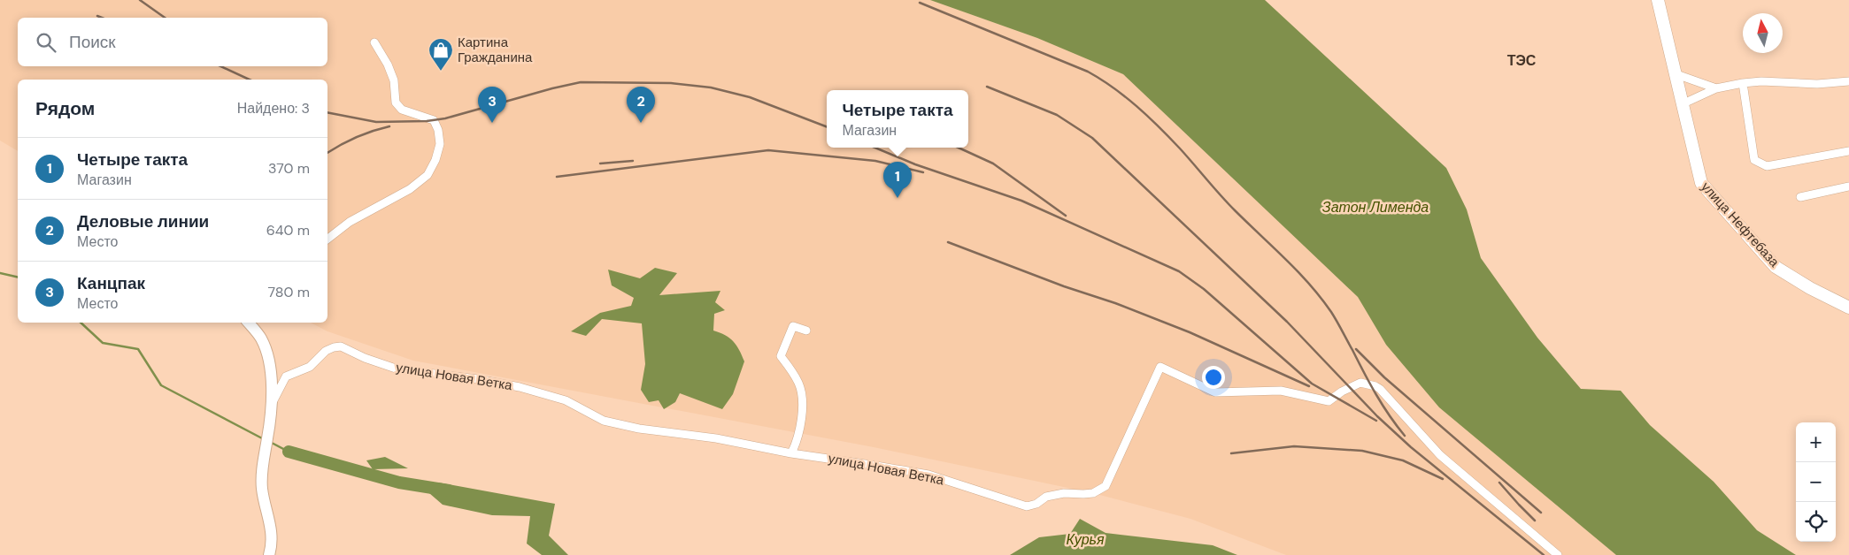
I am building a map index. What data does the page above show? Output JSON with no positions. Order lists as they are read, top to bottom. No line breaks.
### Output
{"streets":{"main road":["улица Нефтебаза"],"street":["улица Новая Ветка"]},"districts":["ТЭС"],"water":["Затон Лименда","Курья"],"places":{"shop":["Картина Гражданина"]},"north":"top","page":{"search":"Поиск","heading":["Рядом","Найдено: 3"],"pins":["2","3","1"],"popup":["Четыре такта","Магазин"],"list":[{"mark":"1","name":"Четыре такта","note":"Магазин","value":"370 m"},{"mark":"2","name":"Деловые линии","note":"Место","value":"640 m"},{"mark":"3","name":"Канцпак","note":"Место","value":"780 m"}],"map_buttons":["+","−"]}}
